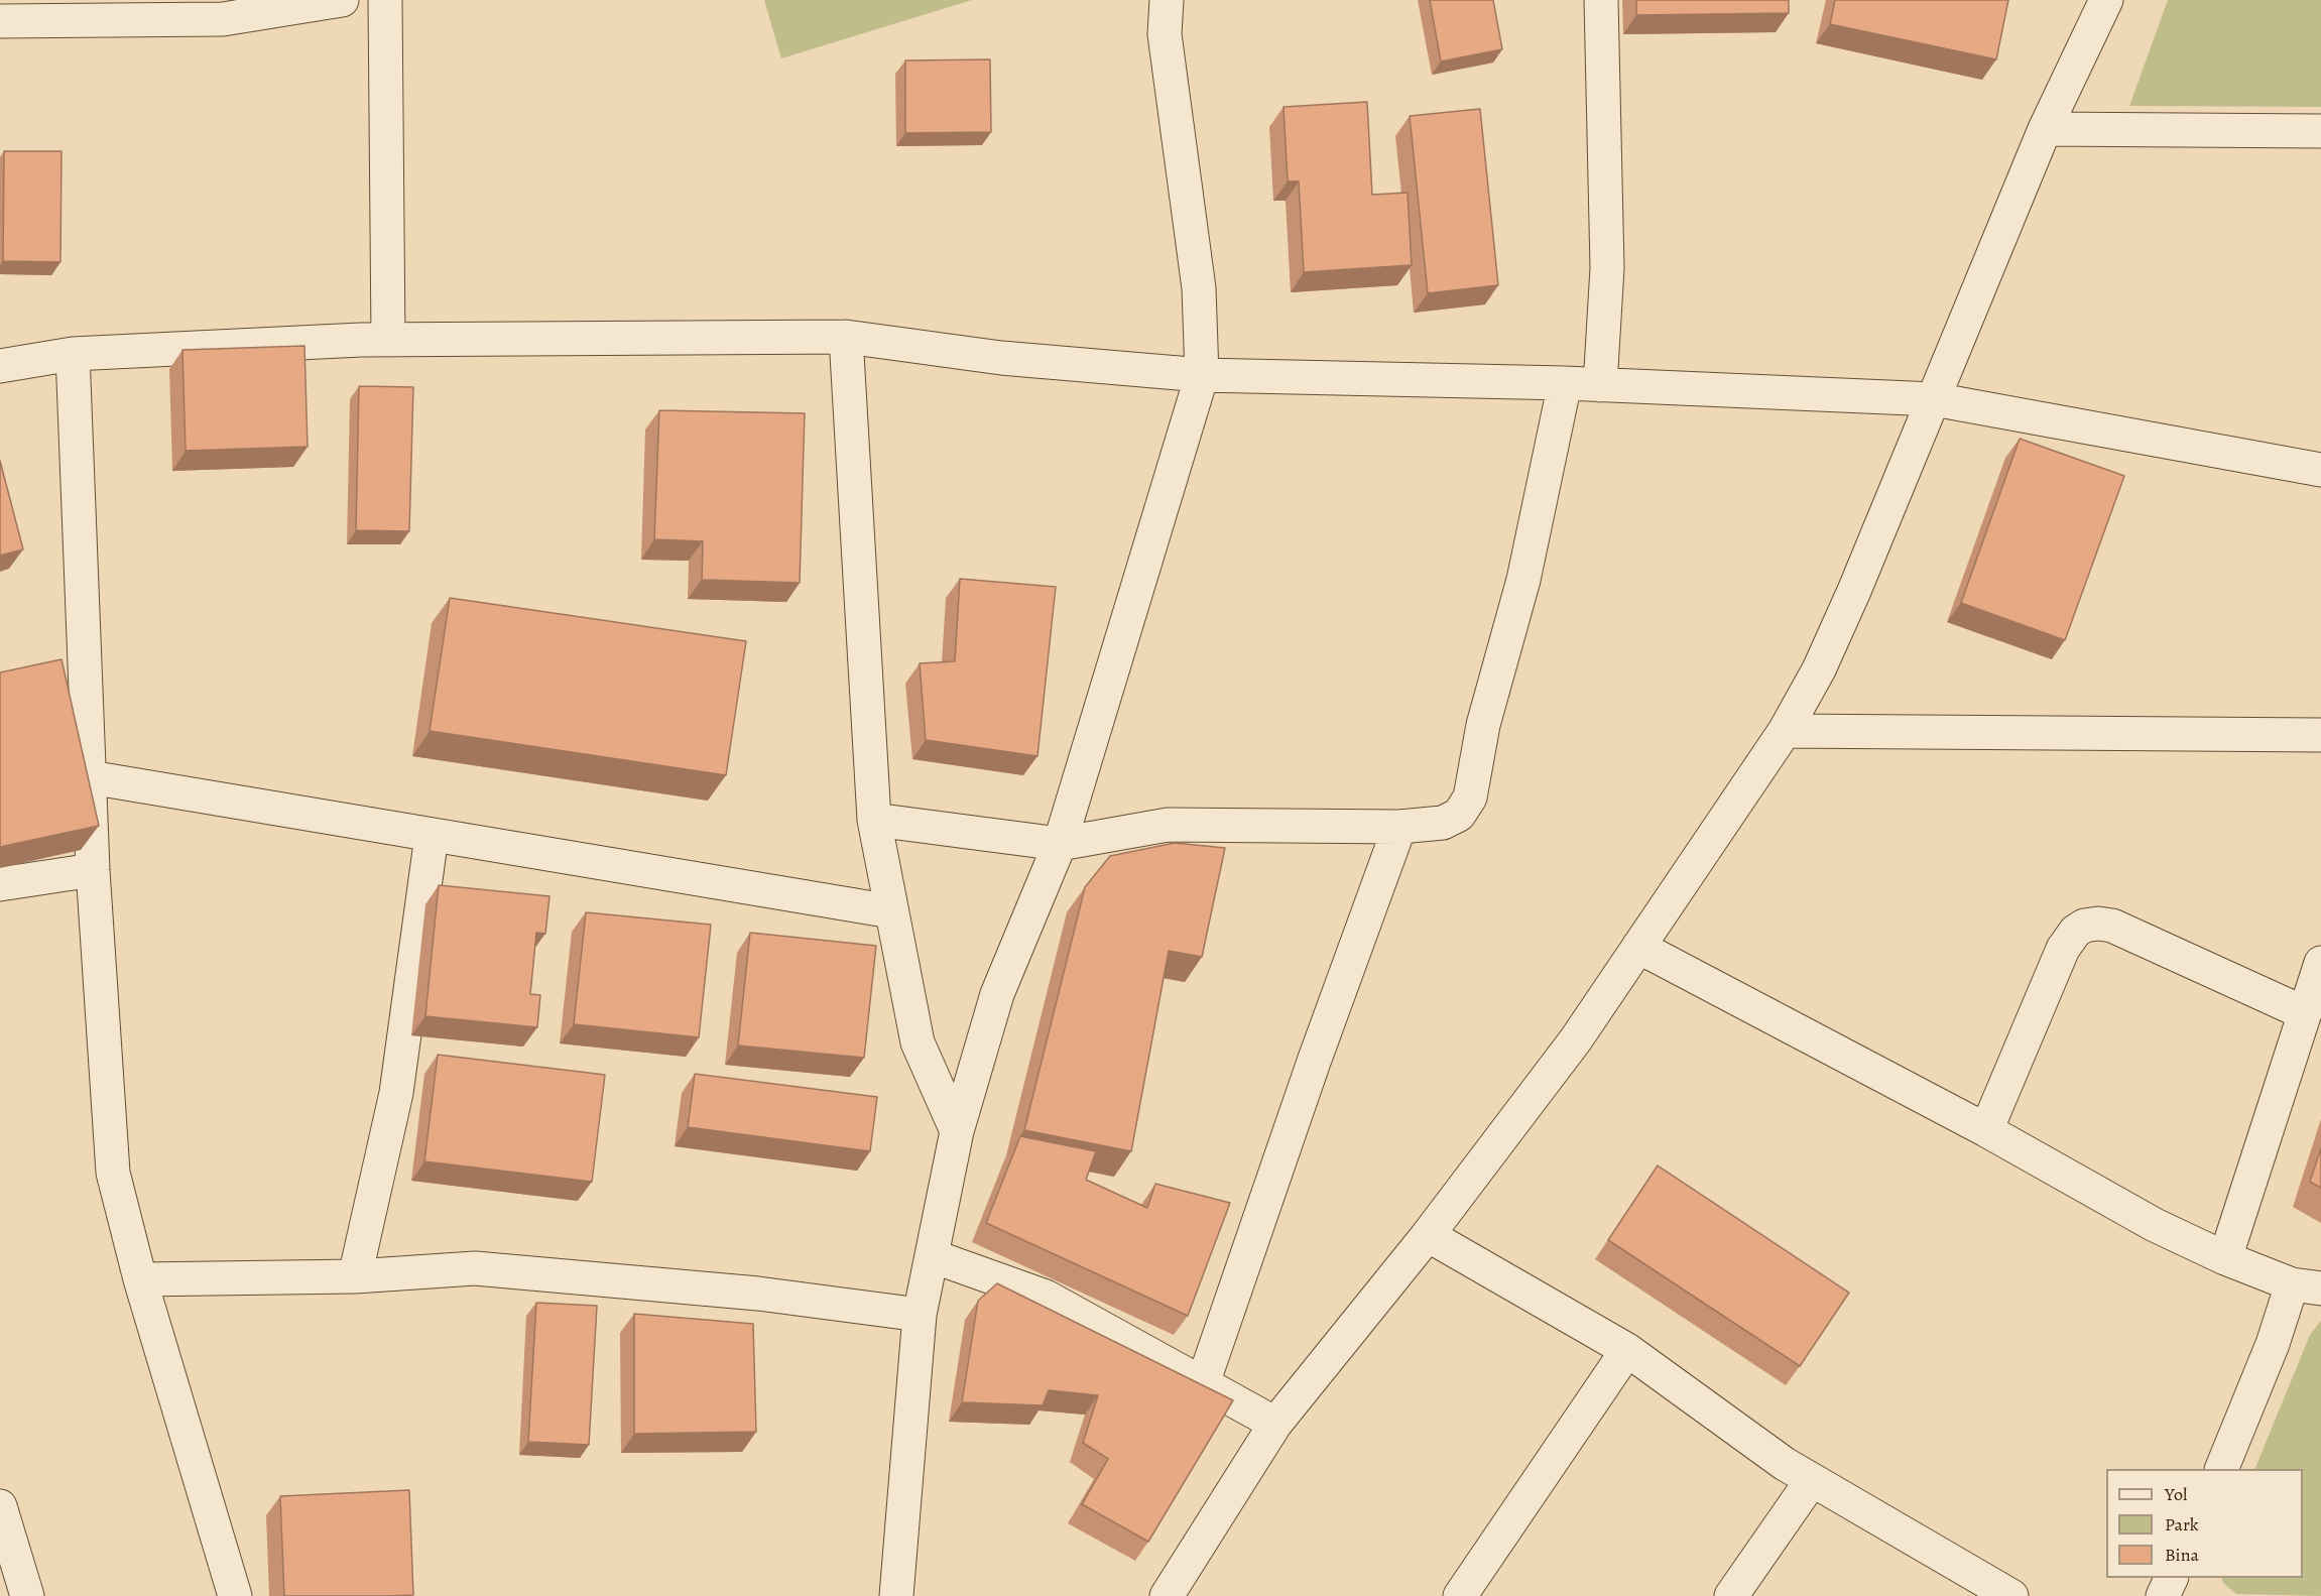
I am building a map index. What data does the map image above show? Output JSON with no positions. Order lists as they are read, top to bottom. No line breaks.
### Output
{"legend":["Yol","Park","Bina"]}
